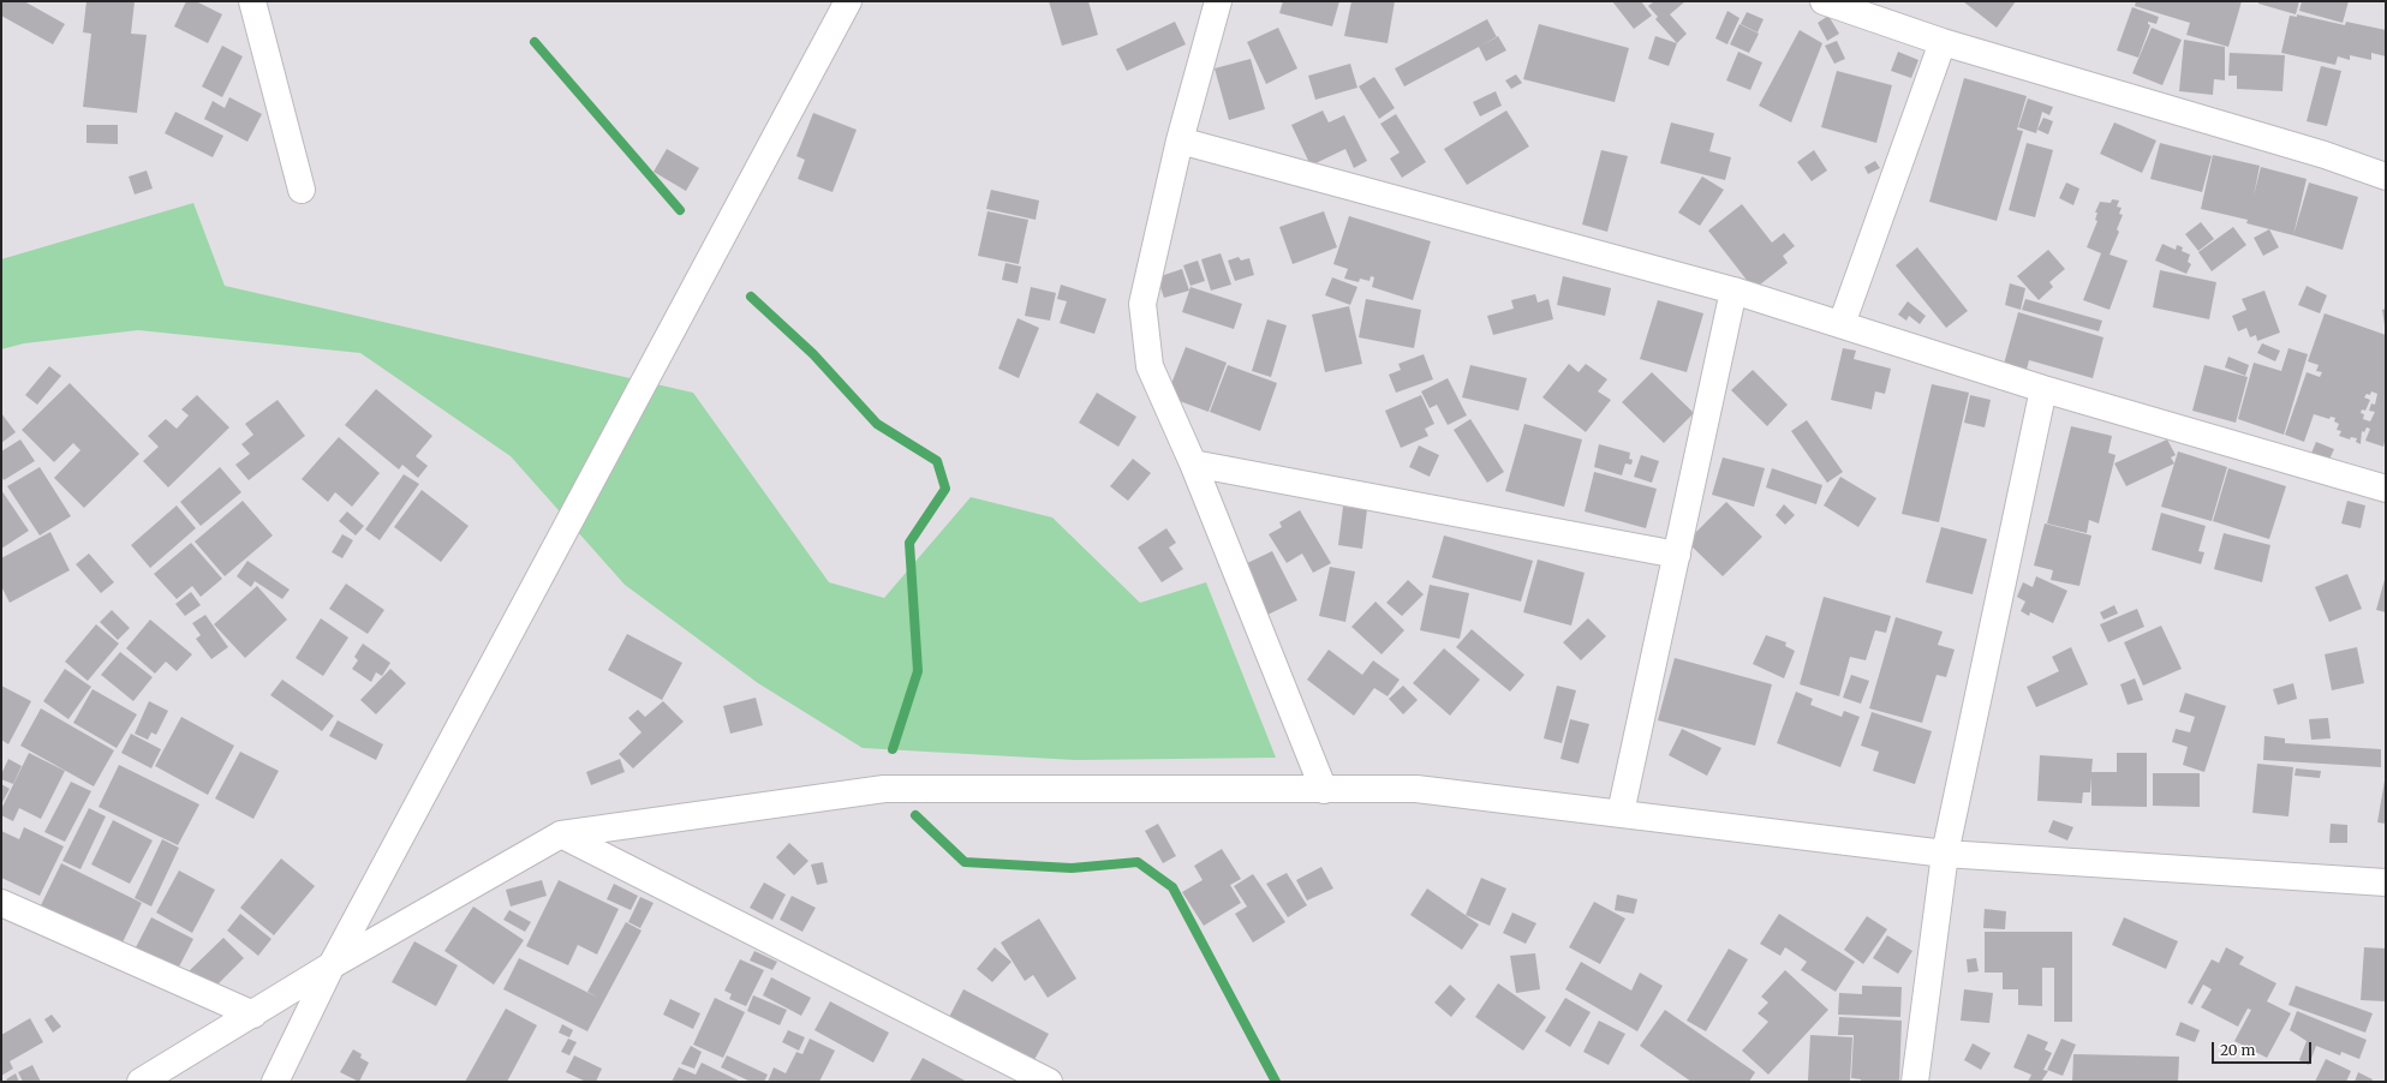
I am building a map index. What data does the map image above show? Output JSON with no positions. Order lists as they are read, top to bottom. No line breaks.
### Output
{"scale_bar":"20 m"}
